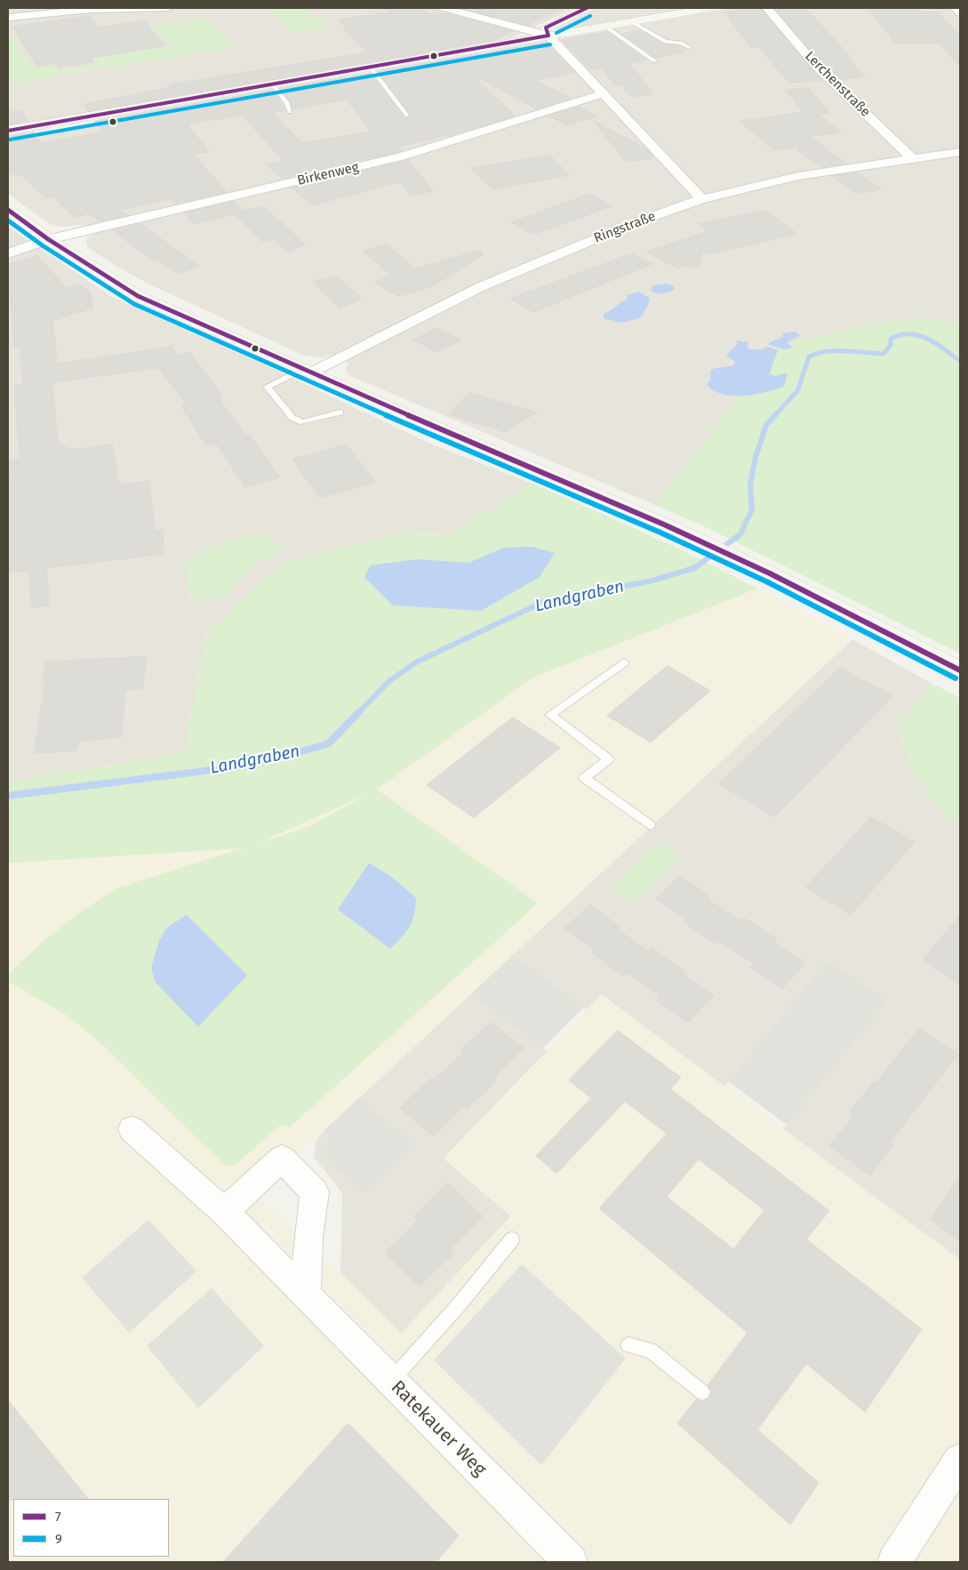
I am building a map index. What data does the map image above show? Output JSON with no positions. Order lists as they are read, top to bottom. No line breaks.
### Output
{"streets":{"street":["Lerchenstraße","Birkenweg","Ringstraße","Ratekauer Weg"]},"crossings":[["Lerchenstraße","Ringstraße"]],"water":["Landgraben"],"lines":["transit line 7","transit line 9"],"legend":["7","9"]}
